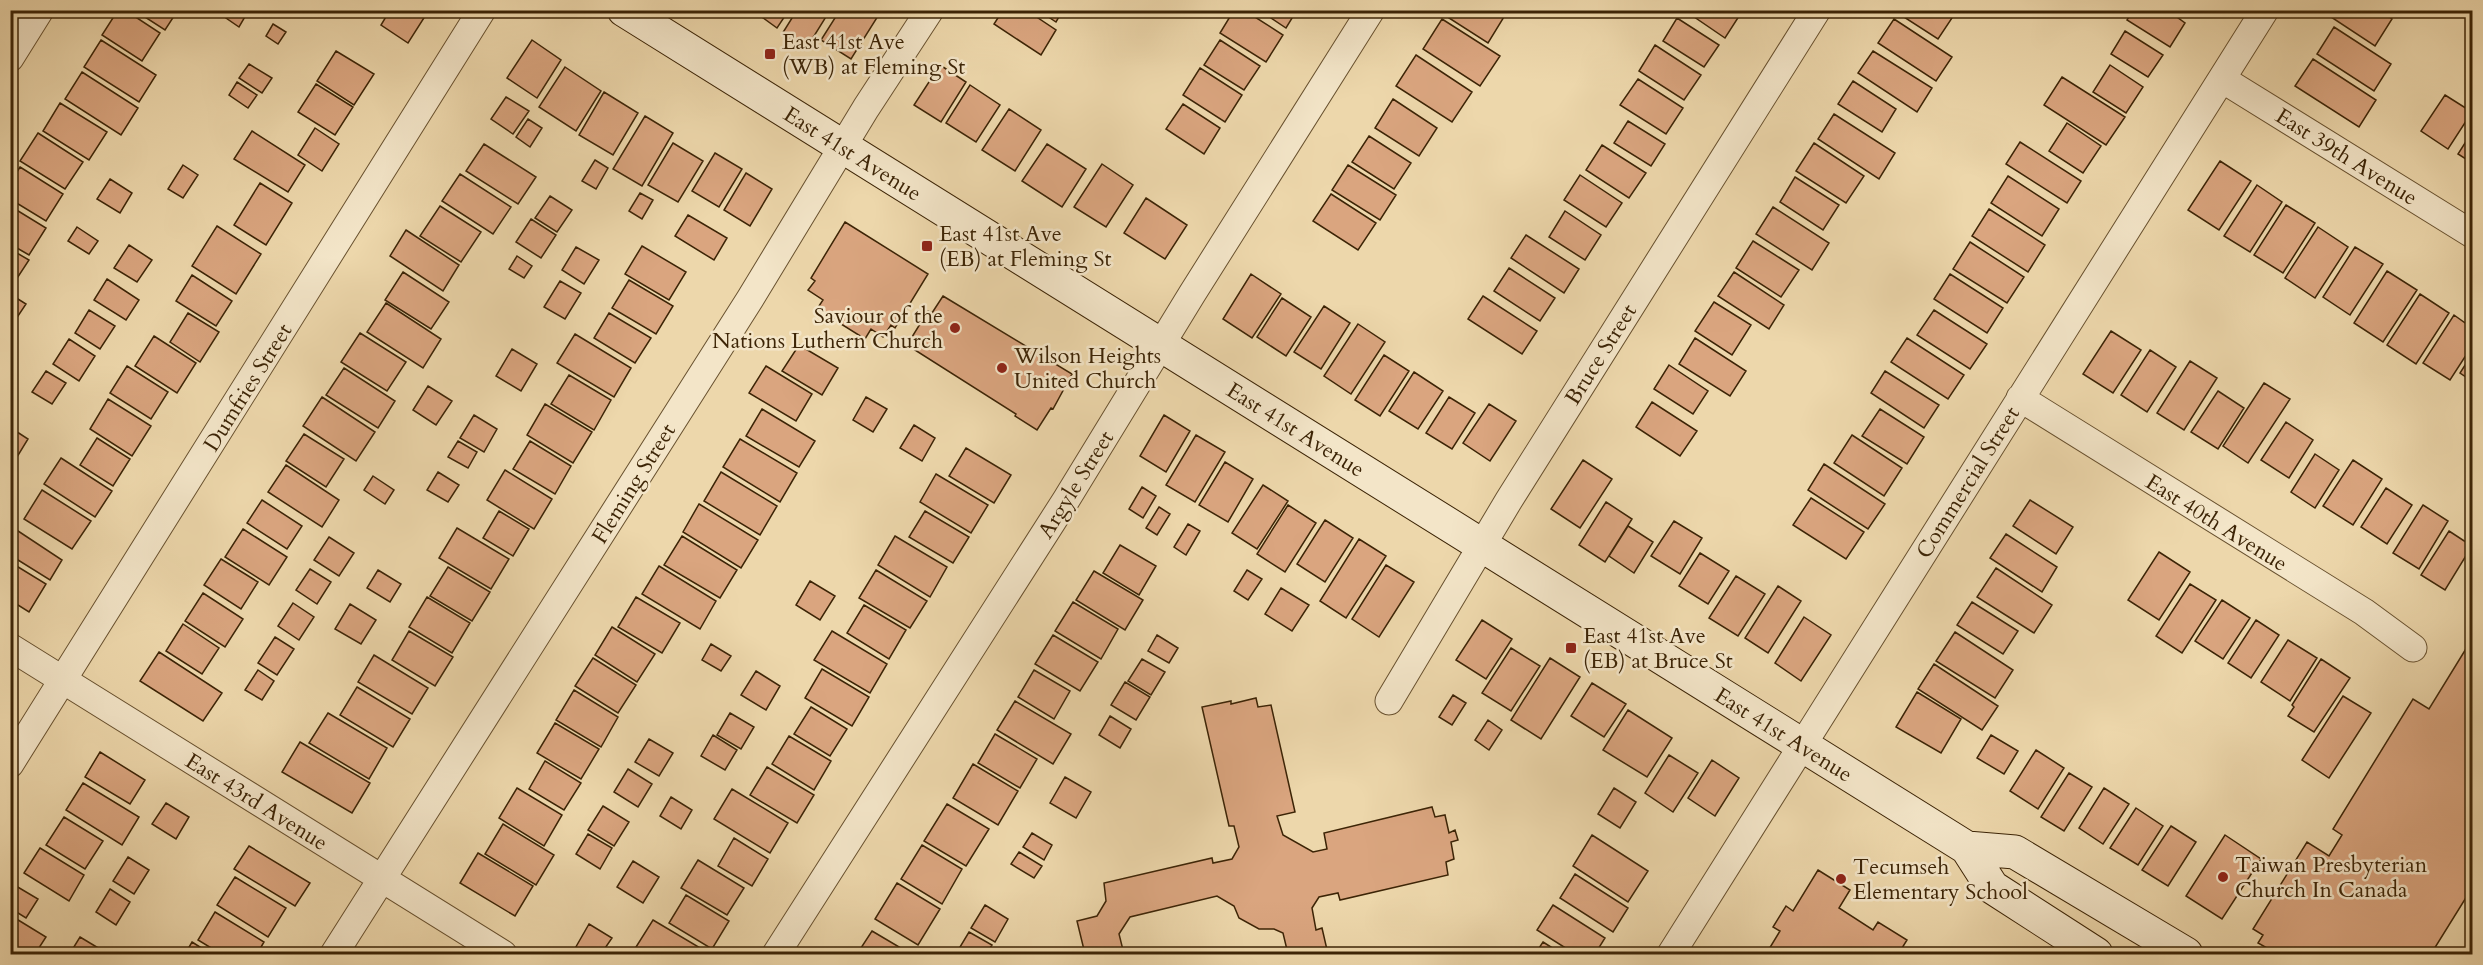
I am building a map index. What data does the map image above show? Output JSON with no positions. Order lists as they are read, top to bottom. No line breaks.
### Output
{"streets":{"main road":["East 41st Avenue"],"street":["East 39th Avenue","Bruce Street","Dumfries Street","Commercial Street","Fleming Street","Argyle Street","East 40th Avenue","East 43rd Avenue"]},"crossings":[["East 41st Avenue","Bruce Street"],["East 41st Avenue","Commercial Street"],["East 41st Avenue","Fleming Street"],["East 41st Avenue","Argyle Street"],["East 39th Avenue","Commercial Street"],["Dumfries Street","East 43rd Avenue"],["Commercial Street","East 40th Avenue"],["Fleming Street","East 43rd Avenue"]],"places":{"transit":["East 41st Ave (WB) at Fleming St","East 41st Ave (EB) at Fleming St","East 41st Ave (EB) at Bruce St"],"other":["Saviour of the Nations Luthern Church","Wilson Heights United Church","Taiwan Presbyterian Church In Canada","Tecumseh Elementary School"]}}
